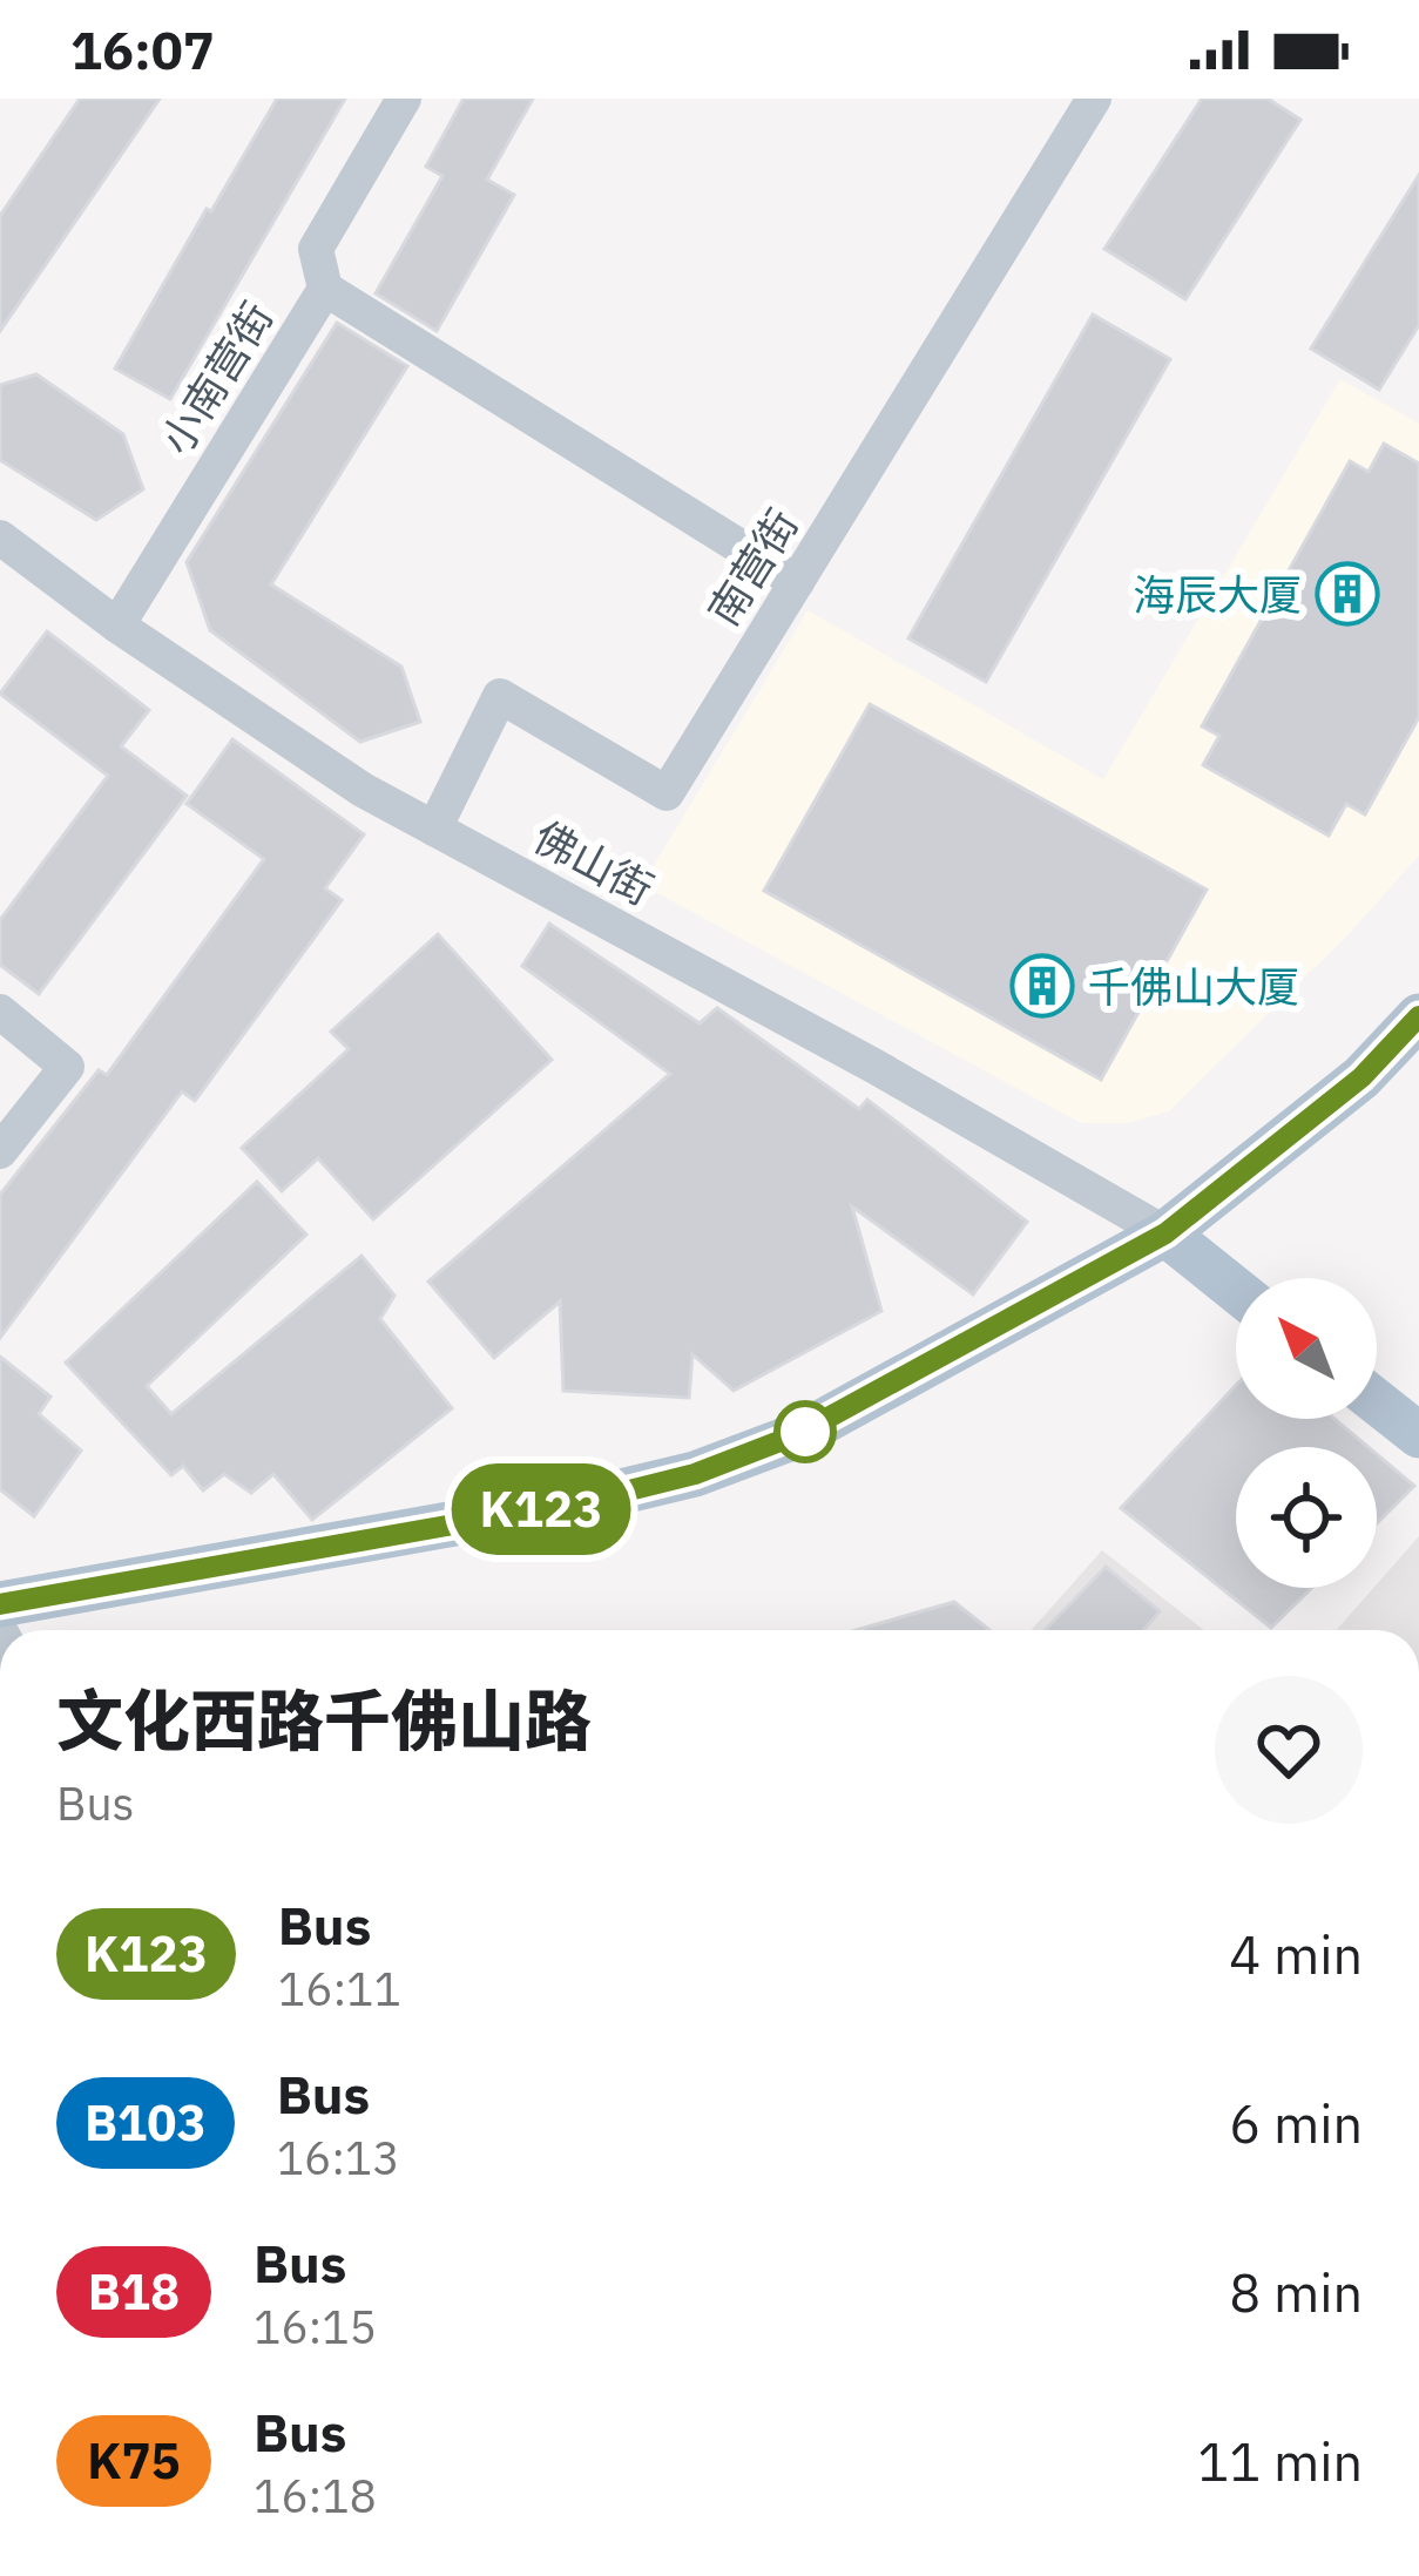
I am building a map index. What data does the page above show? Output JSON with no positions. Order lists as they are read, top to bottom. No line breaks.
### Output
{"streets":{"street":["小南营街","南营街","佛山街"]},"crossings":[["小南营街","佛山街"],["南营街","佛山街"]],"places":{"building":["海辰大厦","千佛山大厦"]},"lines":["bus line K123"],"north":"top left","page":{"status":"16:07","on_map":"K123","heading":["文化西路千佛山路","Bus"],"list":[{"mark":"K123","name":"Bus","note":"16:11","value":"4 min"},{"mark":"B103","name":"Bus","note":"16:13","value":"6 min"},{"mark":"B18","name":"Bus","note":"16:15","value":"8 min"},{"mark":"K75","name":"Bus","note":"16:18","value":"11 min"}]}}
